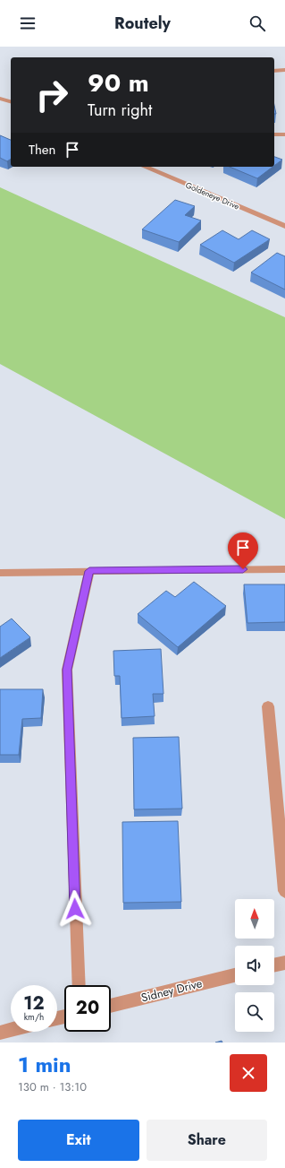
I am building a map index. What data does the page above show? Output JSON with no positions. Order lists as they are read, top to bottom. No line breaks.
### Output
{"streets":{"street":["Goldeneye Drive","Sidney Drive"]},"north":"top","page":{"header":"Routely","turn":["90 m","Turn right"],"then":"Then","speed":"12 km/h","limit":"20","heading":["1 min","130 m · 13:10"],"buttons":["Exit","Share"]}}
